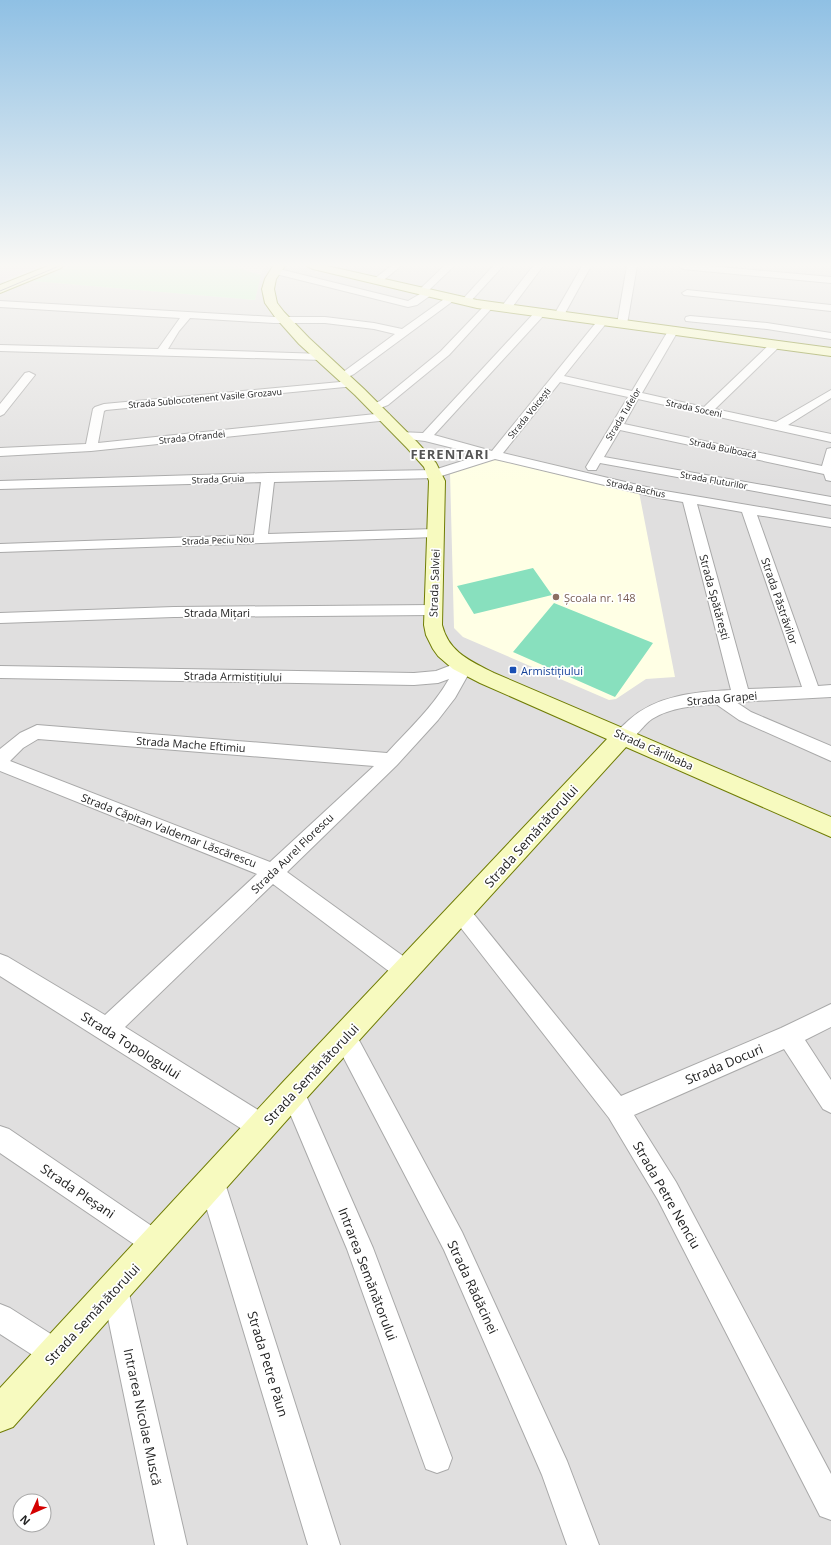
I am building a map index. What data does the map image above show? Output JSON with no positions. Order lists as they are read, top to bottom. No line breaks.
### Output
{"streets":{"street":["Strada Sublocotenent Vasile Grozavu","Strada Soceni","Strada Voicești","Strada Tufelor","Strada Ofrandei","Strada Bulboacă","Strada Gruia","Strada Fluturilor","Strada Bachus","Strada Peciu Nou","Strada Salviei","Strada Spătărești","Strada Păstrăvilor","Strada Mițari","Strada Armistițiului","Strada Grapei","Strada Mache Eftimiu","Strada Cârlibaba","Strada Căpitan Valdemar Lăscărescu","Strada Semănătorului","Strada Aurel Florescu","Strada Topologului","Strada Docuri","Strada Pleșani","Strada Petre Nenciu","Intrarea Semănătorului","Strada Rădăcinei","Strada Petre Păun","Intrarea Nicolae Muscă"]},"crossings":[["Strada Sublocotenent Vasile Grozavu","Strada Ofrandei"],["Strada Soceni","Strada Voicești"],["Strada Soceni","Strada Tufelor"],["Strada Voicești","Strada Bachus"],["Strada Tufelor","Strada Bulboacă"],["Strada Tufelor","Strada Fluturilor"],["Strada Tufelor","Strada Bachus"],["Strada Gruia","Strada Salviei"],["Strada Bachus","Strada Spătărești"],["Strada Bachus","Strada Păstrăvilor"],["Strada Peciu Nou","Strada Salviei"],["Strada Salviei","Strada Mițari"],["Strada Salviei","Strada Armistițiului"],["Strada Salviei","Strada Cârlibaba"],["Strada Salviei","Strada Aurel Florescu"],["Strada Spătărești","Strada Grapei"],["Strada Păstrăvilor","Strada Grapei"],["Strada Armistițiului","Strada Cârlibaba"],["Strada Armistițiului","Strada Aurel Florescu"],["Strada Grapei","Strada Cârlibaba"],["Strada Grapei","Strada Semănătorului"],["Strada Mache Eftimiu","Strada Aurel Florescu"],["Strada Cârlibaba","Strada Semănătorului"],["Strada Cârlibaba","Strada Aurel Florescu"],["Strada Căpitan Valdemar Lăscărescu","Strada Semănătorului"],["Strada Căpitan Valdemar Lăscărescu","Strada Aurel Florescu"],["Strada Semănătorului","Strada Topologului"],["Strada Semănătorului","Strada Pleșani"],["Strada Semănătorului","Strada Petre Nenciu"],["Strada Semănătorului","Intrarea Semănătorului"],["Strada Semănătorului","Strada Rădăcinei"],["Strada Semănătorului","Strada Petre Păun"],["Strada Semănătorului","Intrarea Nicolae Muscă"],["Strada Aurel Florescu","Strada Topologului"],["Strada Docuri","Strada Petre Nenciu"]],"districts":["FERENTARI"],"places":{"other":["Școala nr. 148"],"transit":["Armistițiului"]},"north":"bottom left"}
